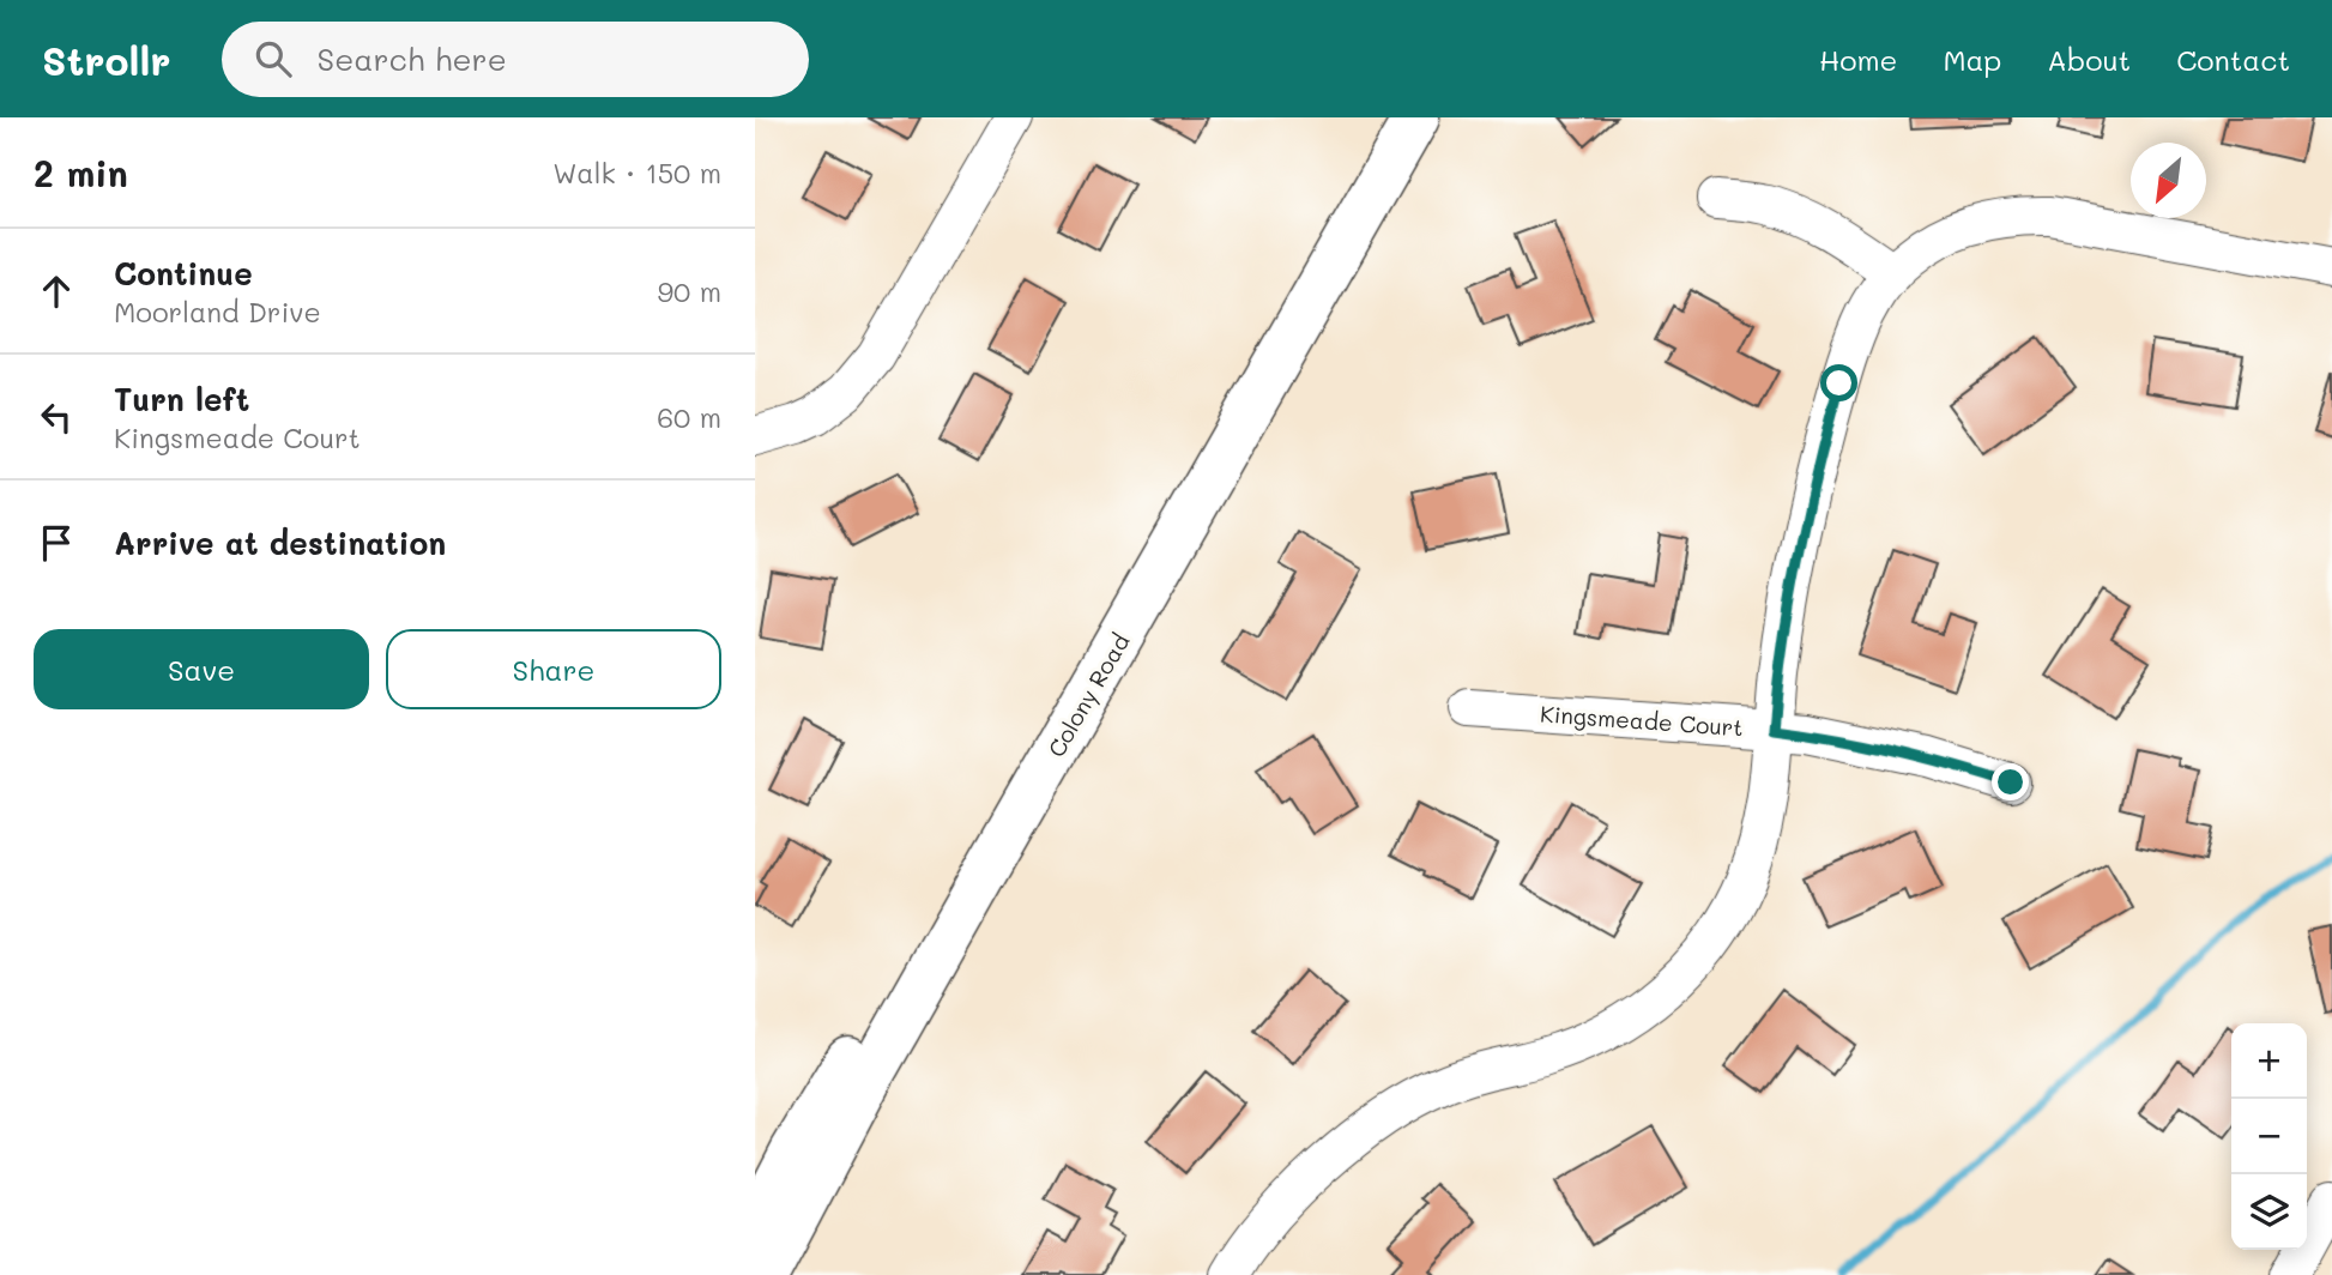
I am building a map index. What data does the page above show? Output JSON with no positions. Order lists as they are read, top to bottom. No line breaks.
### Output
{"streets":{"main road":["Colony Road"],"street":["Kingsmeade Court"]},"north":"bottom left","page":{"header":"Strollr","search":"Search here","nav":["Home","Map","About","Contact"],"heading":["2 min","Walk · 150 m"],"list":[["Continue","Moorland Drive","90 m"],["Turn left","Kingsmeade Court","60 m"],"Arrive at destination"],"buttons":["Save","Share"],"map_buttons":["+","−"]}}
